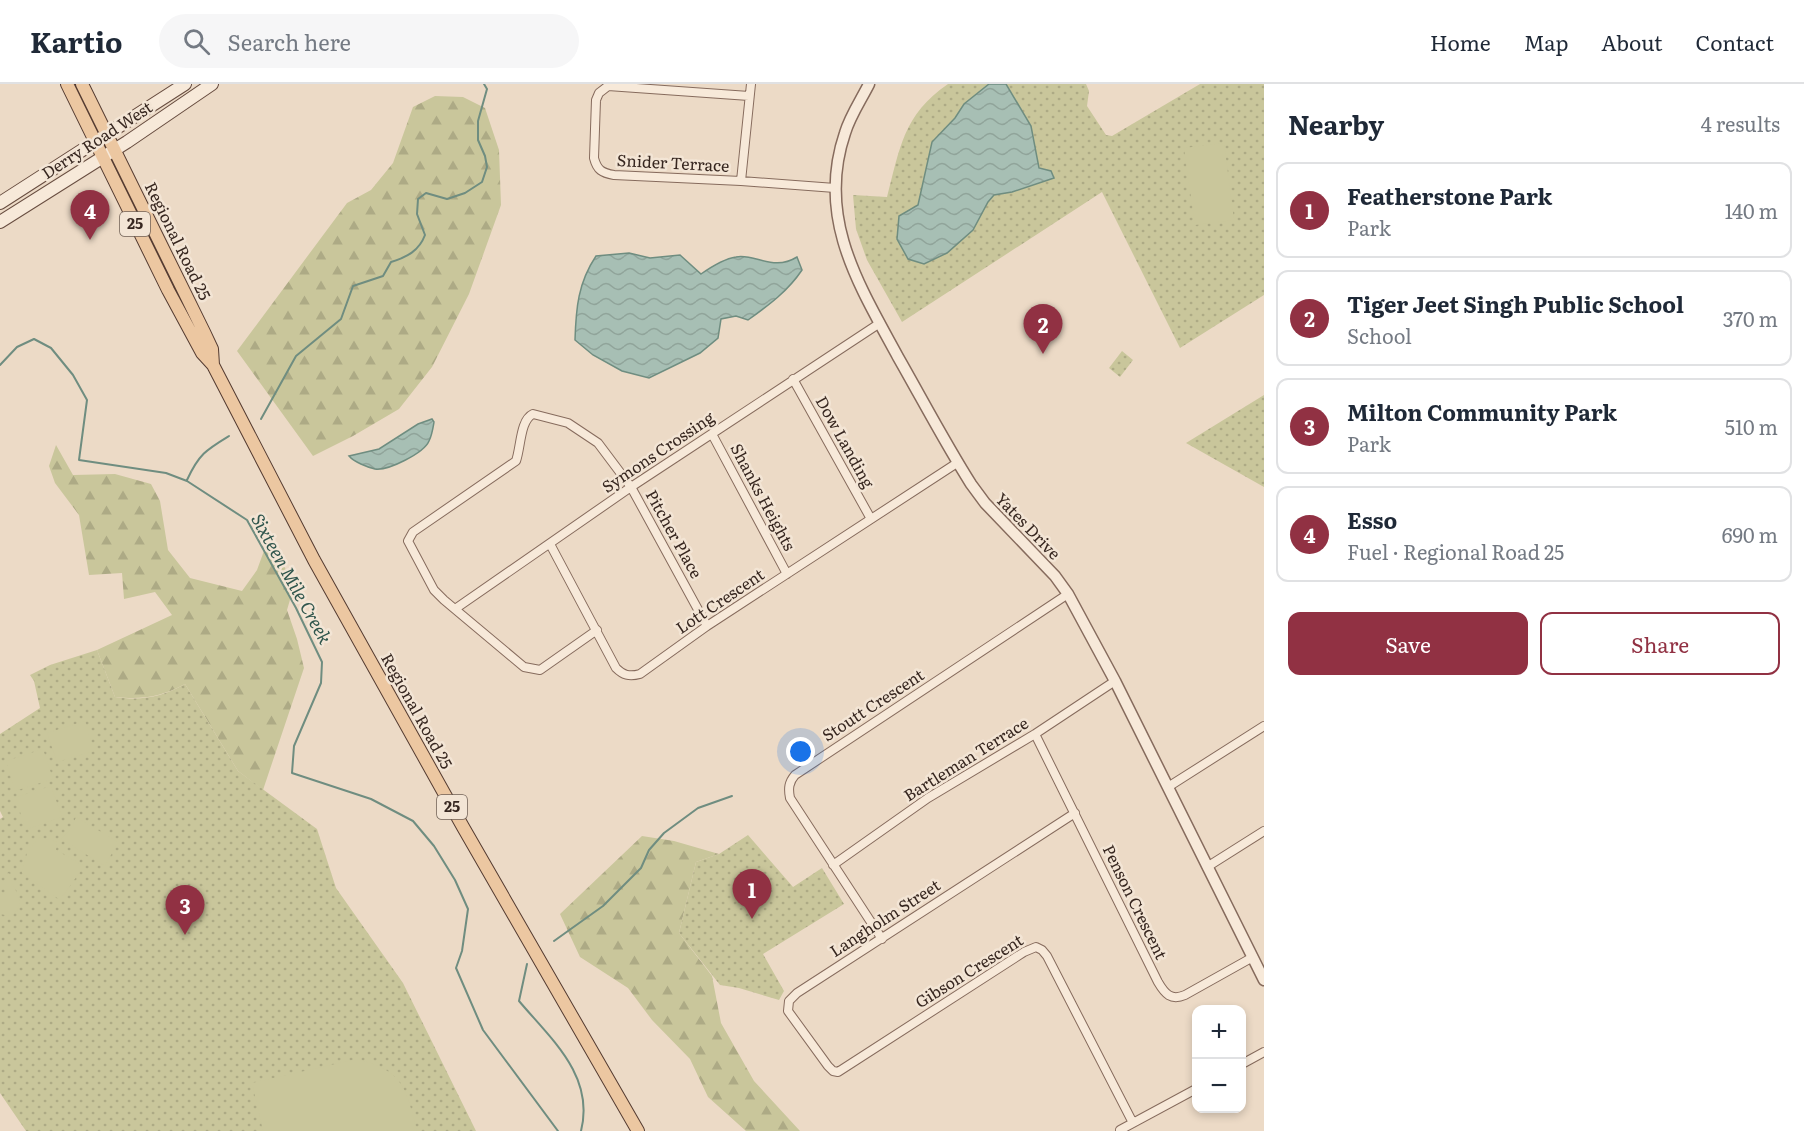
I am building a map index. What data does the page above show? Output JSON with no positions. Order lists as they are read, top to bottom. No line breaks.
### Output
{"streets":{"main road":["Derry Road West","25","Regional Road 25"],"street":["Snider Terrace","Dow Landing","Symons Crossing","Shanks Heights","Yates Drive","Pitcher Place","Lott Crescent","Stoutt Crescent","Bartleman Terrace","Penson Crescent","Langholm Street","Gibson Crescent"]},"crossings":[["Derry Road West","25"],["Derry Road West","Regional Road 25"],["Snider Terrace","Yates Drive"],["25","Regional Road 25"],["Dow Landing","Symons Crossing"],["Dow Landing","Lott Crescent"],["Symons Crossing","Shanks Heights"],["Symons Crossing","Yates Drive"],["Symons Crossing","Pitcher Place"],["Symons Crossing","Lott Crescent"],["Shanks Heights","Lott Crescent"],["Yates Drive","Lott Crescent"],["Yates Drive","Stoutt Crescent"],["Yates Drive","Bartleman Terrace"],["Yates Drive","Penson Crescent"],["Pitcher Place","Lott Crescent"],["Stoutt Crescent","Bartleman Terrace"],["Stoutt Crescent","Langholm Street"],["Bartleman Terrace","Penson Crescent"],["Penson Crescent","Langholm Street"],["Langholm Street","Gibson Crescent"]],"water":["Sixteen Mile Creek"],"page":{"header":"Kartio","search":"Search here","nav":["Home","Map","About","Contact"],"heading":["Nearby","4 results"],"list":[{"mark":"1","name":"Featherstone Park","note":"Park","value":"140 m"},{"mark":"2","name":"Tiger Jeet Singh Public School","note":"School","value":"370 m"},{"mark":"3","name":"Milton Community Park","note":"Park","value":"510 m"},{"mark":"4","name":"Esso","note":"Fuel · Regional Road 25","value":"690 m"}],"pins":["4","2","1","3"],"buttons":["Save","Share"],"map_buttons":["+","−"]}}
